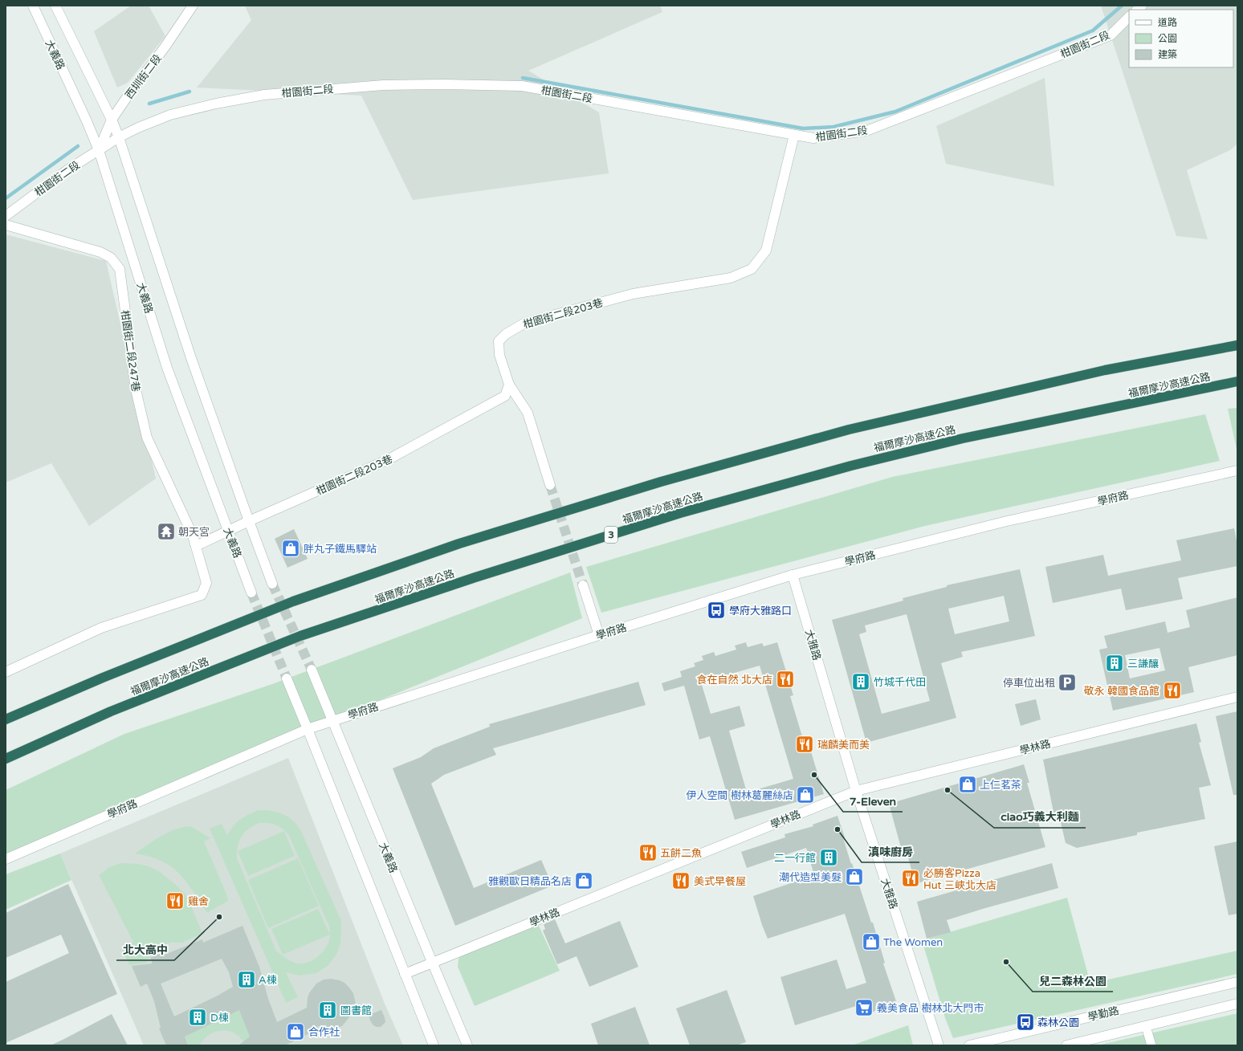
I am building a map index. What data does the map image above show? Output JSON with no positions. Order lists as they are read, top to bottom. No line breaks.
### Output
{"streets":{"highway":["福爾摩沙高速公路","3"],"street":["柑園街二段","大義路","西圳街二段","柑園街二段203巷","柑園街二段247巷","學府路","大雅路","學林路","學勤路"]},"crossings":[["柑園街二段","大義路"],["柑園街二段","西圳街二段"],["柑園街二段","柑園街二段203巷"],["大義路","西圳街二段"],["大義路","柑園街二段203巷"],["大義路","學府路"],["大義路","學林路"],["柑園街二段203巷","柑園街二段247巷"],["學府路","大雅路"],["大雅路","學林路"]],"places":{"temple":["朝天宮"],"shop":["胖丸子鐵馬驛站","上仁茗茶","伊人空間 樹林葛麗絲店","潮代造型美髮","雅觀歐日精品名店","The Women","合作社"],"bus stop":["學府大雅路口","森林公園"],"building":["三謙釀","竹城千代田","二一行館","A棟","圖書館","D棟"],"restaurant":["食在自然 北大店","敬永 韓國食品館","瑞麟美而美","五餅二魚","必勝客Pizza Hut 三峽北大店","美式早餐屋","雞舍"],"parking":["停車位出租"],"other":["7-Eleven","ciao巧義大利麵","滇味廚房","北大高中","兒二森林公園"],"supermarket":["義美食品 樹林北大門市"]},"legend":["道路","公園","建築"]}
